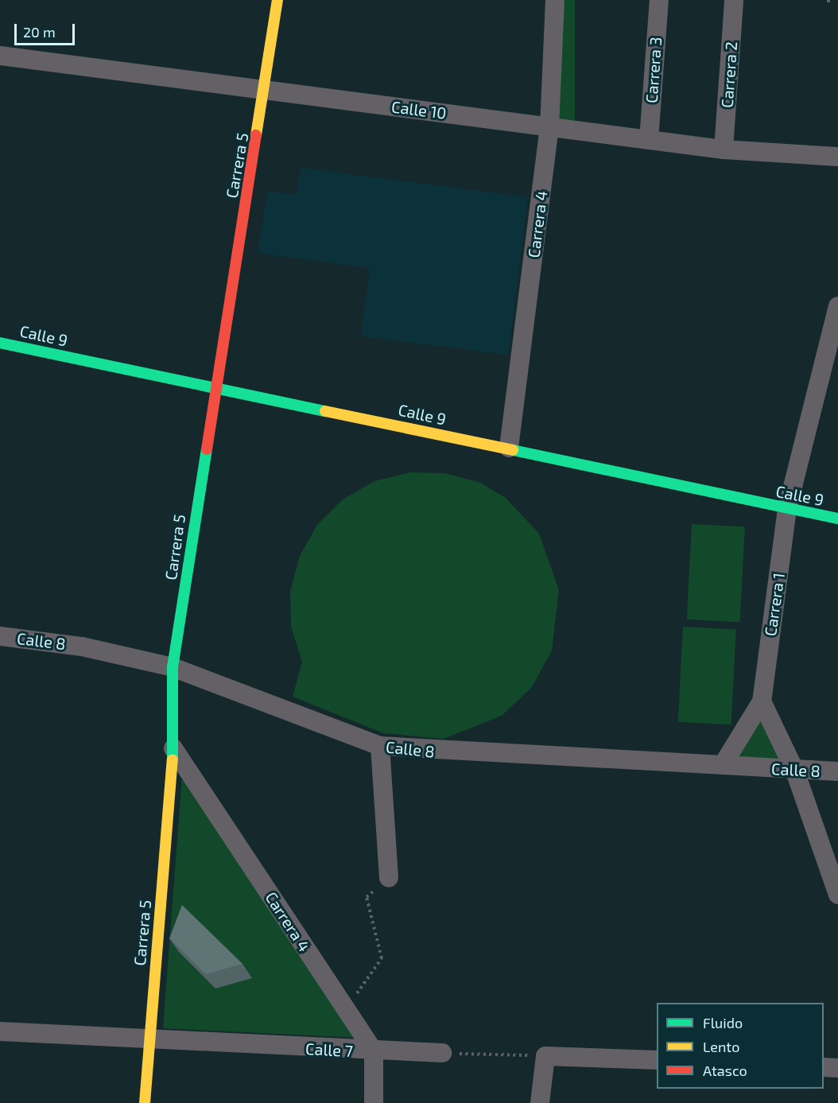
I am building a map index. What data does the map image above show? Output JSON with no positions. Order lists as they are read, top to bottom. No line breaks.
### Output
{"streets":{"street":["Carrera 3","Carrera 2","Calle 10","Carrera 5","Carrera 4","Calle 9","Carrera 1","Calle 8","Calle 7"]},"crossings":[["Carrera 3","Calle 10"],["Carrera 2","Calle 10"],["Calle 10","Carrera 5"],["Calle 10","Carrera 4"],["Carrera 5","Carrera 4"],["Carrera 5","Calle 9"],["Carrera 5","Calle 8"],["Carrera 5","Calle 7"],["Carrera 4","Calle 9"],["Carrera 4","Calle 7"],["Calle 9","Carrera 1"]],"legend":["Fluido","Lento","Atasco"],"scale_bar":"20 m"}
